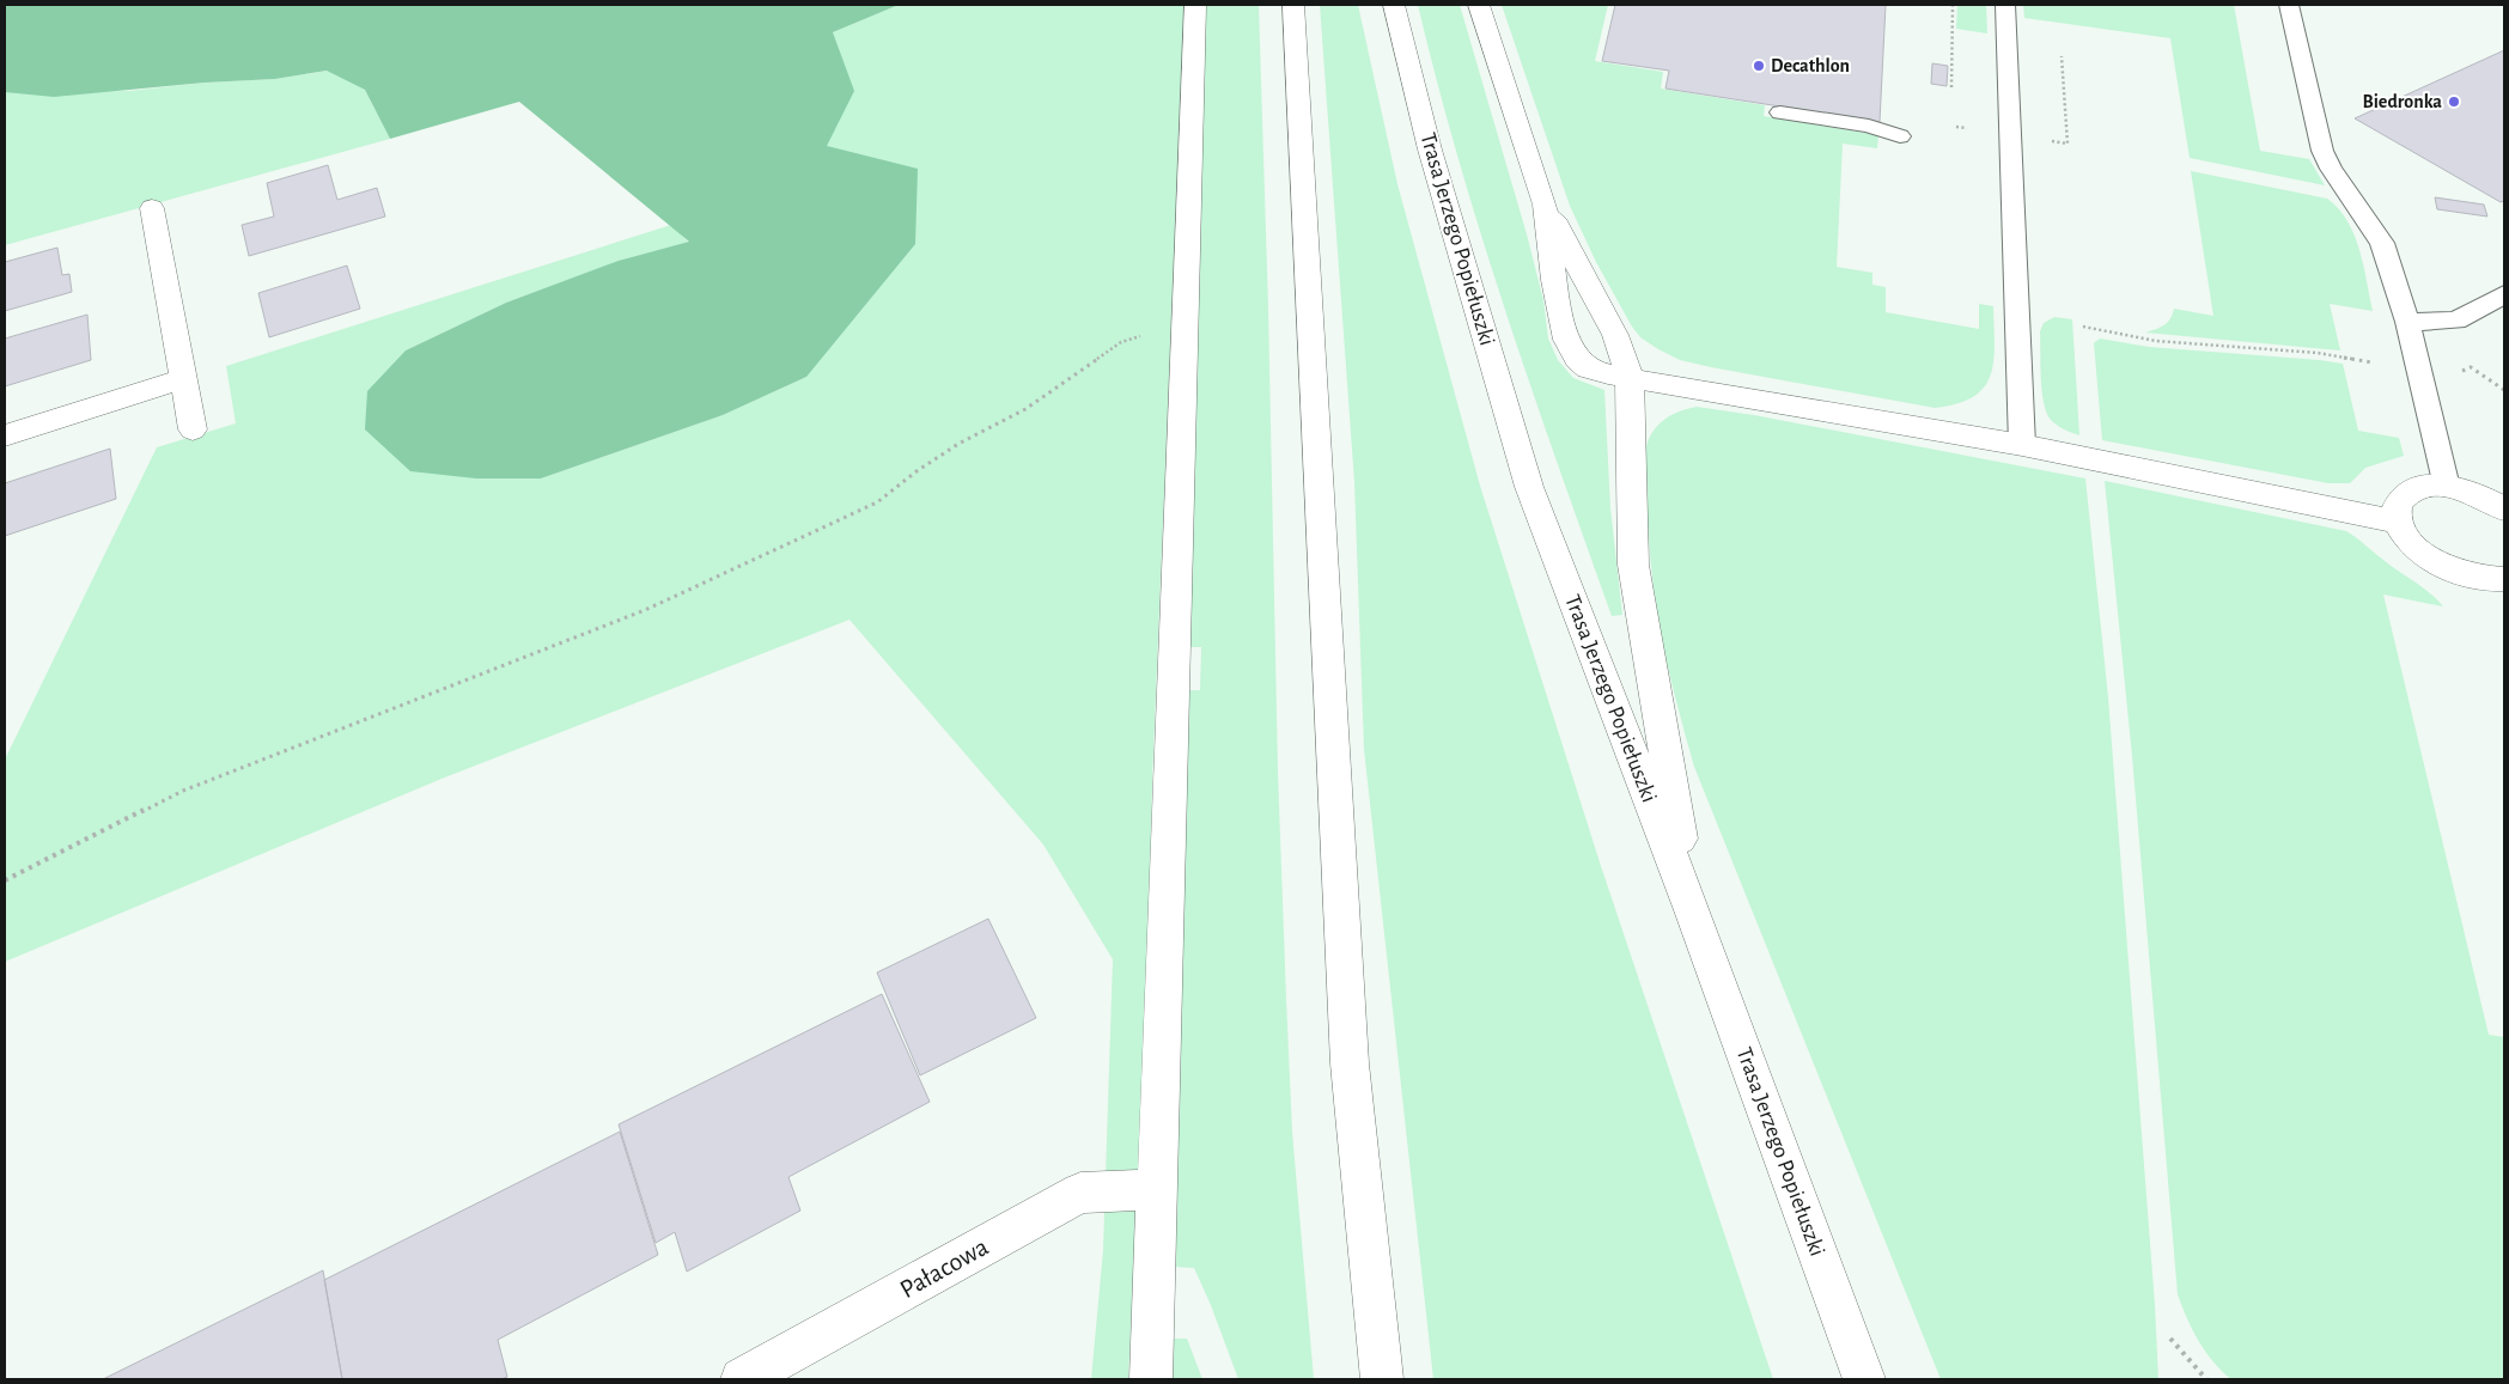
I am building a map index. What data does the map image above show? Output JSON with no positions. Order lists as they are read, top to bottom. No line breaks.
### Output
{"streets":{"street":["Trasa Jerzego Popiełuszki","Pałacowa"]},"places":["Decathlon","Biedronka"]}
